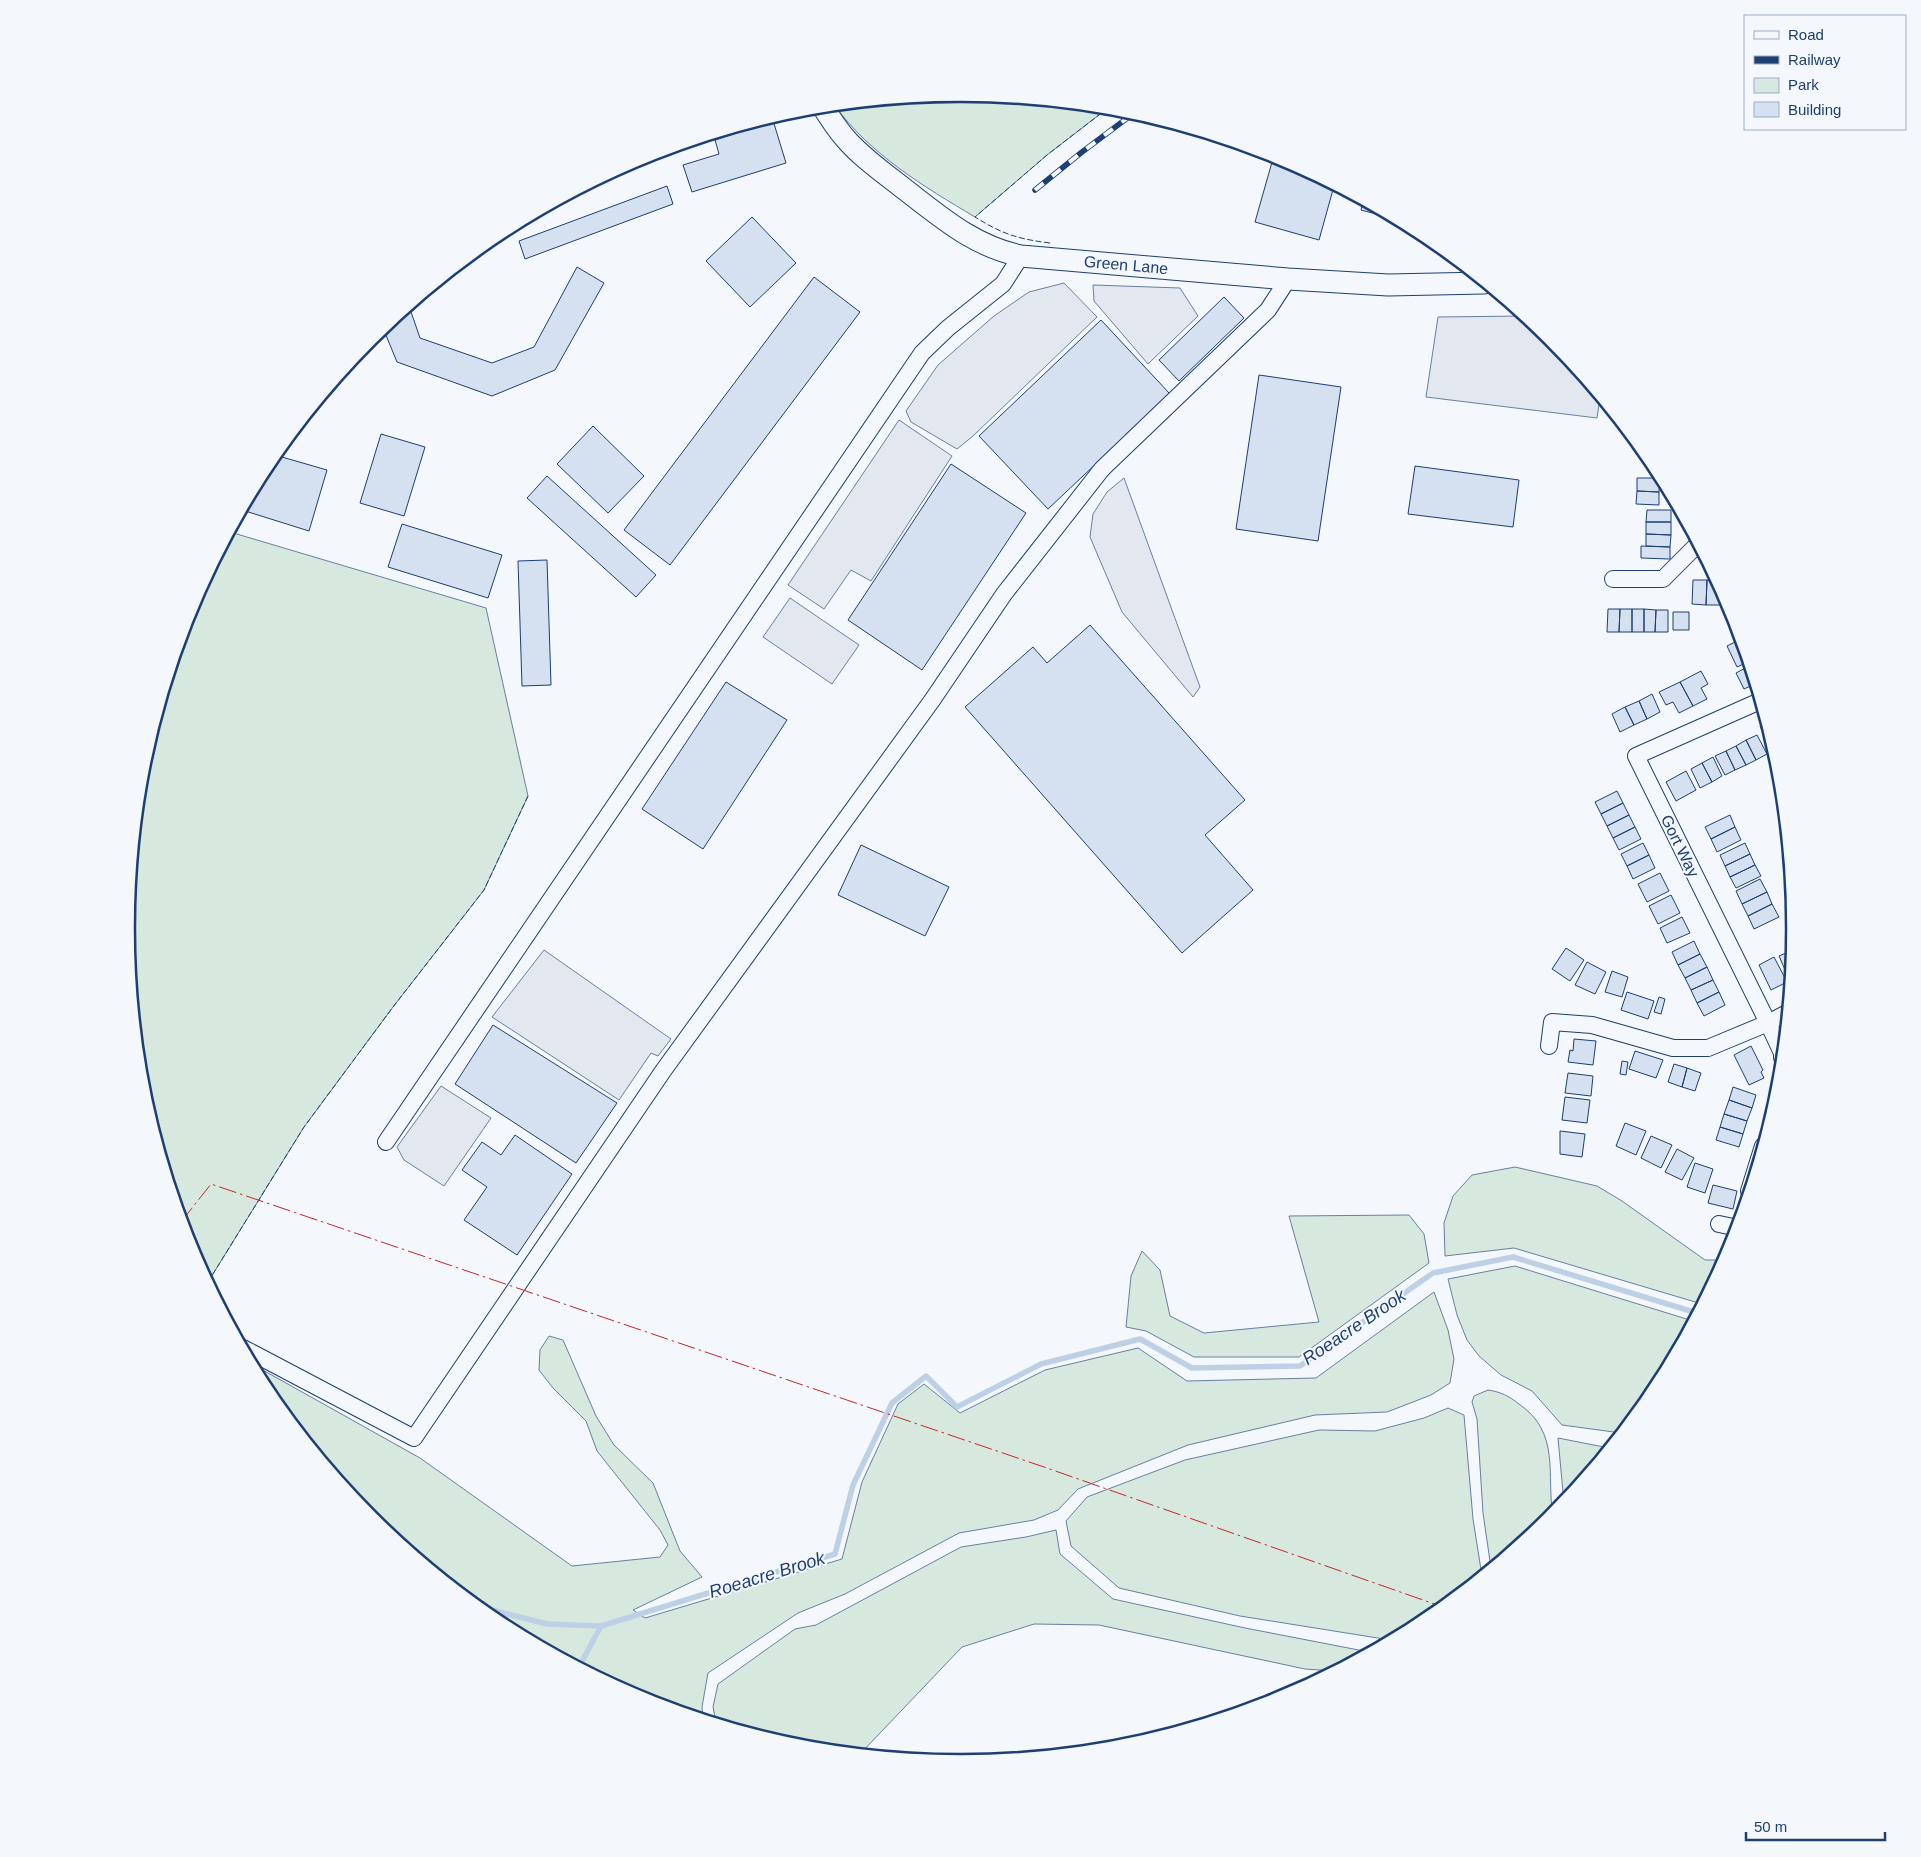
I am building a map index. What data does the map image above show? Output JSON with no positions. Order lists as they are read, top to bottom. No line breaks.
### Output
{"streets":{"street":["Green Lane","Gort Way"]},"water":["Roeacre Brook"],"legend":["Road","Railway","Park","Building"],"scale_bar":"50 m"}
